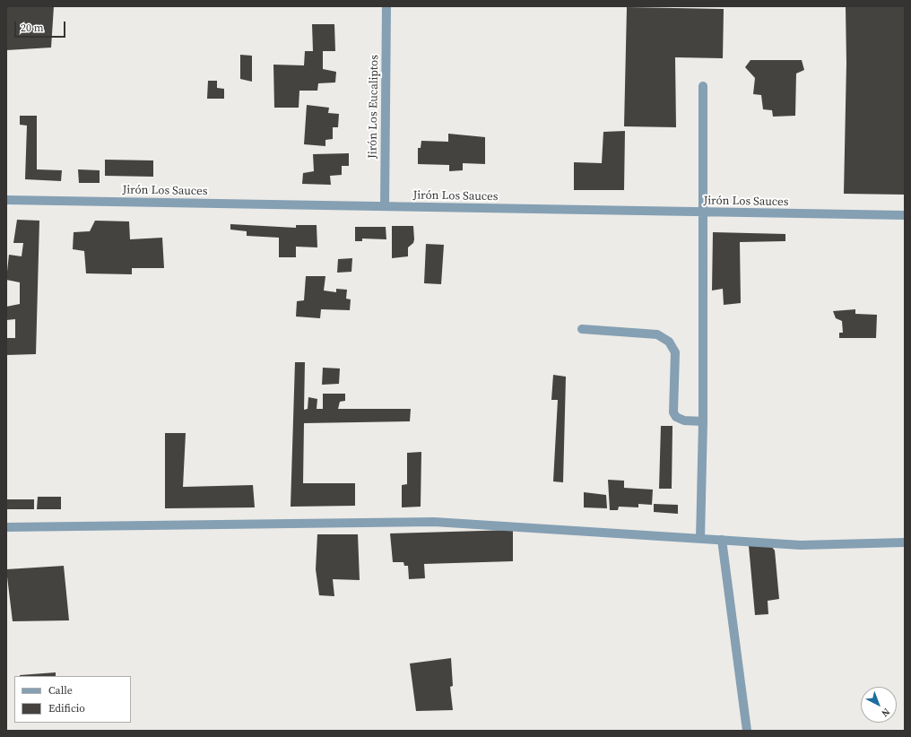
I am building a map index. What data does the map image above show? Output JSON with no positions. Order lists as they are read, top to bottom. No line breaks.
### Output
{"streets":{"street":["Jirón Los Eucaliptos","Jirón Los Sauces"]},"crossings":[["Jirón Los Eucaliptos","Jirón Los Sauces"]],"legend":["Calle","Edificio"],"scale_bar":"20 m","north":"bottom right"}
